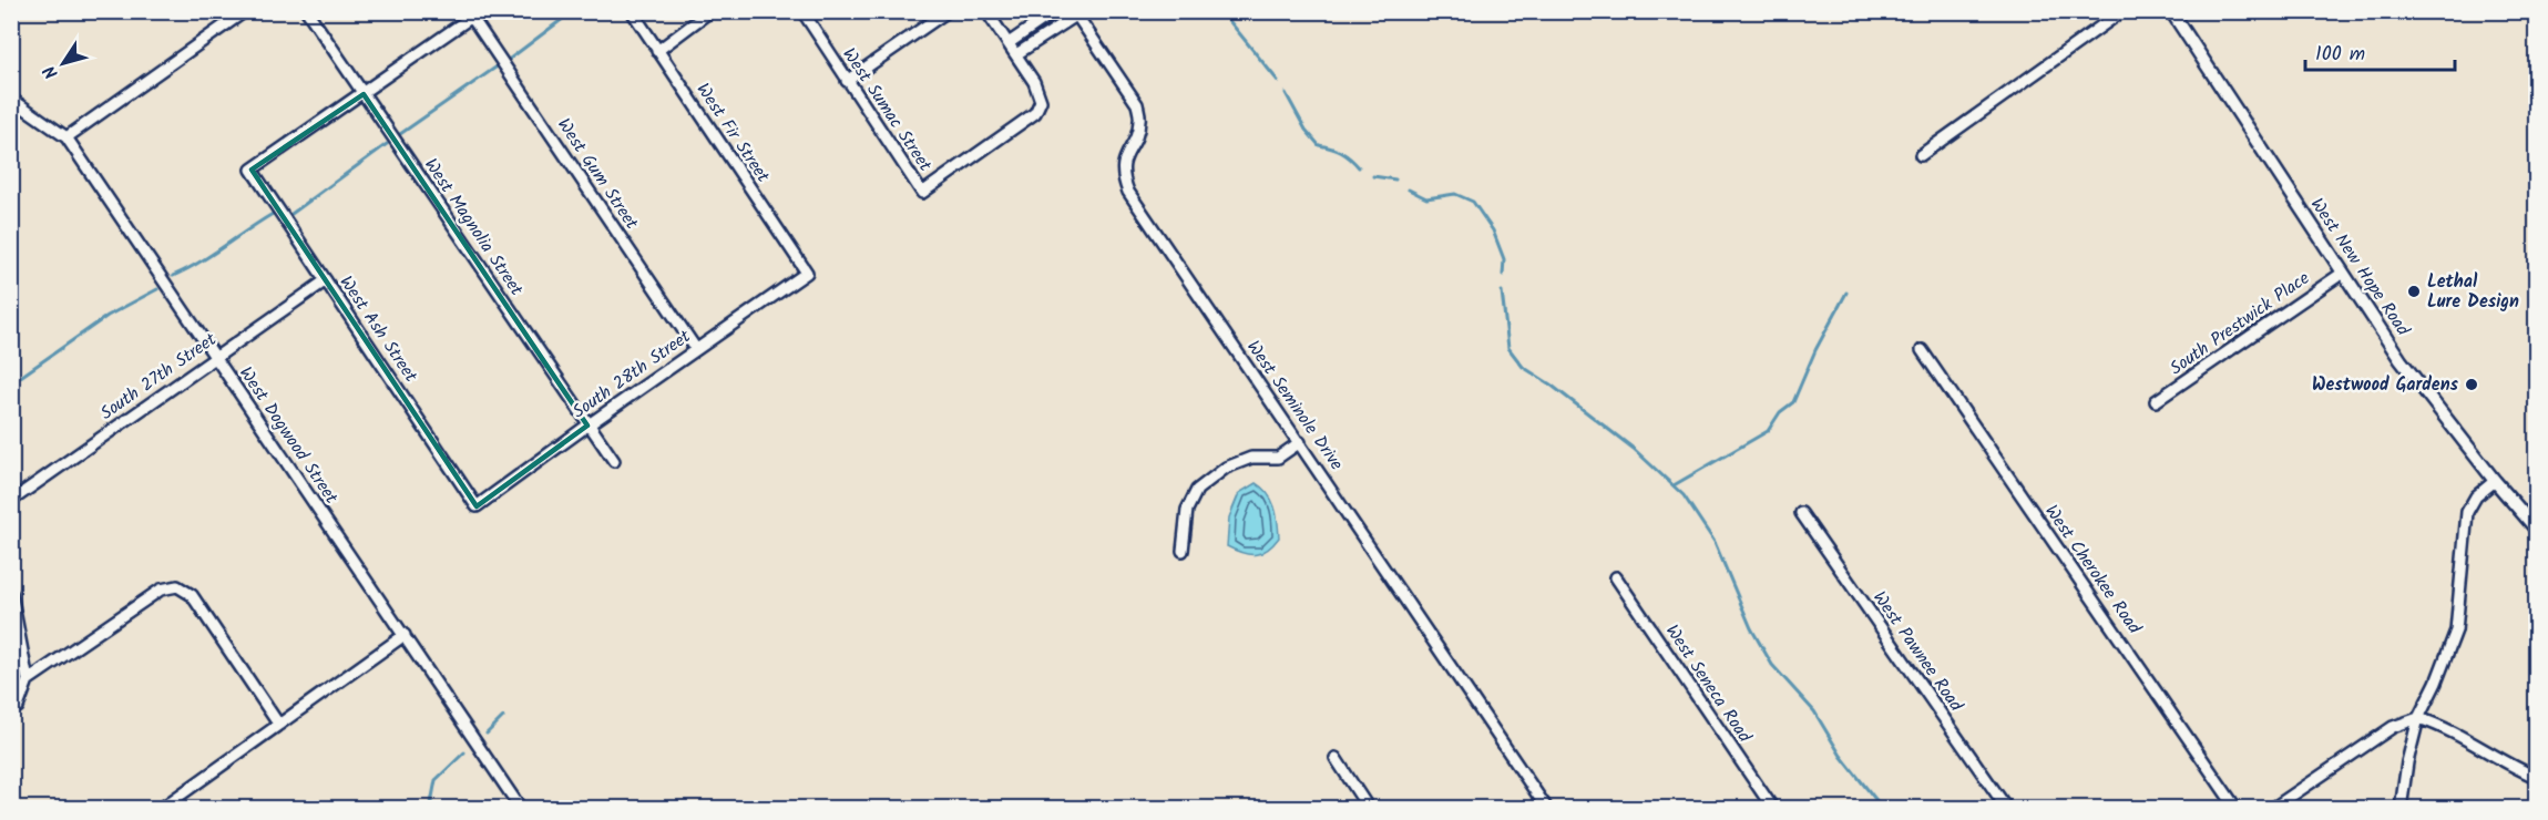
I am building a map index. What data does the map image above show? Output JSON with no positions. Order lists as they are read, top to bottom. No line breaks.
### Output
{"streets":{"main road":["West New Hope Road"],"street":["West Sumac Street","West Fir Street","West Gum Street","West Magnolia Street","South Prestwick Place","West Ash Street","South 28th Street","South 27th Street","West Seminole Drive","West Dogwood Street","West Cherokee Road","West Pawnee Road","West Seneca Road"]},"crossings":[["West Fir Street","South 28th Street"],["West Gum Street","South 28th Street"],["West Magnolia Street","West Ash Street"],["West Magnolia Street","South 28th Street"],["West New Hope Road","South Prestwick Place"],["West Ash Street","South 28th Street"],["West Ash Street","South 27th Street"],["South 27th Street","West Dogwood Street"]],"places":["Lethal Lure Design","Westwood Gardens"],"scale_bar":"100 m","north":"bottom left"}
